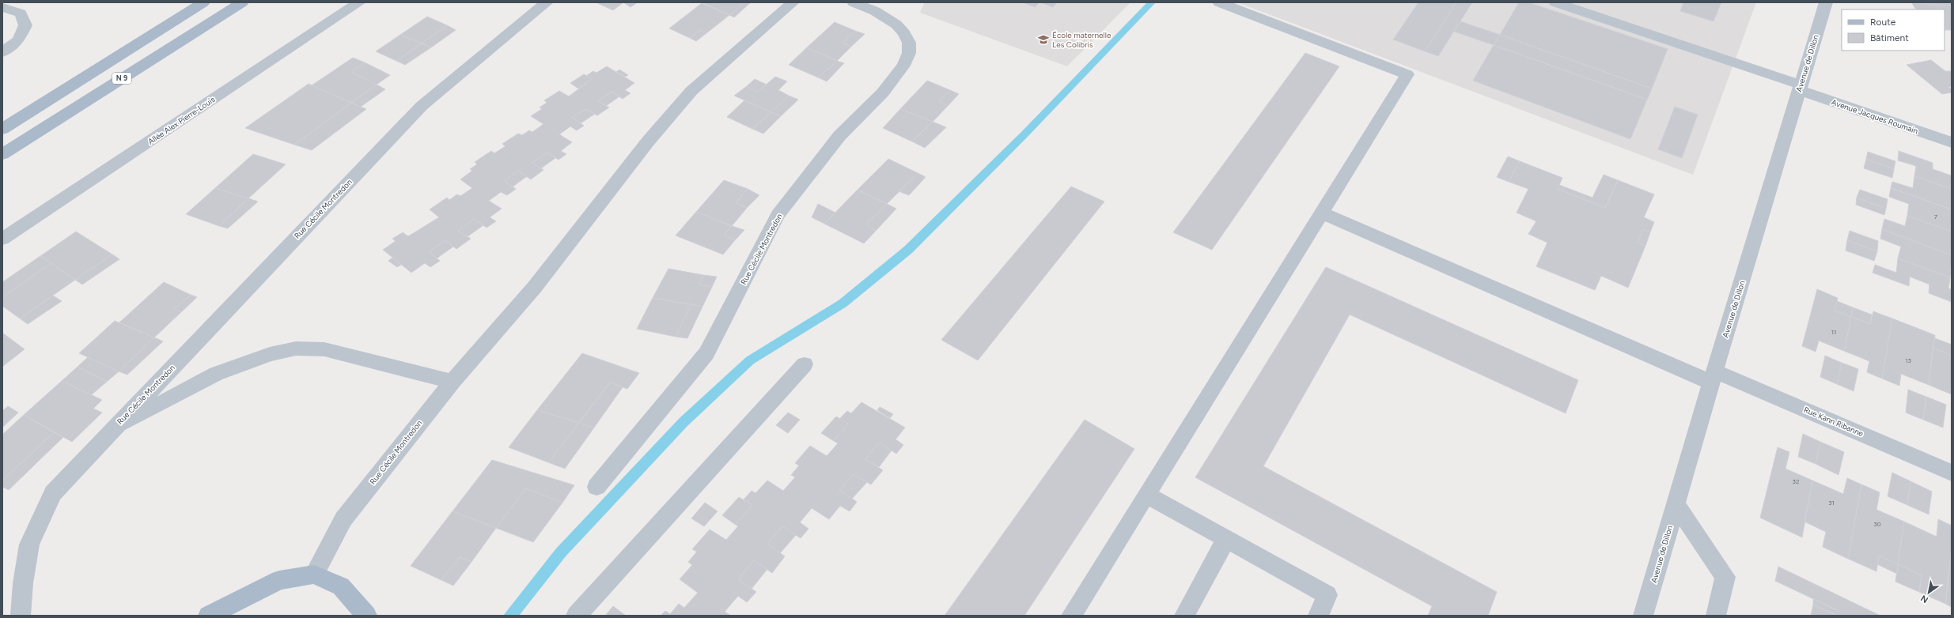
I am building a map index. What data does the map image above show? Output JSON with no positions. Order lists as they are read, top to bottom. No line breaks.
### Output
{"streets":{"main road":["N 9"],"street":["Avenue de Dillon","Avenue Jacques Roumain","Allée Alex Pierre-Louis","Rue Cécile Montredon","Rue Kann Ribanne"]},"crossings":[["Avenue de Dillon","Avenue Jacques Roumain"],["Avenue de Dillon","Rue Kann Ribanne"]],"places":{"school or university":["École maternelle Les Colibris"]},"house_numbers":["7","11","13","32","31","30"],"legend":["Route","Bâtiment"],"north":"bottom left"}
